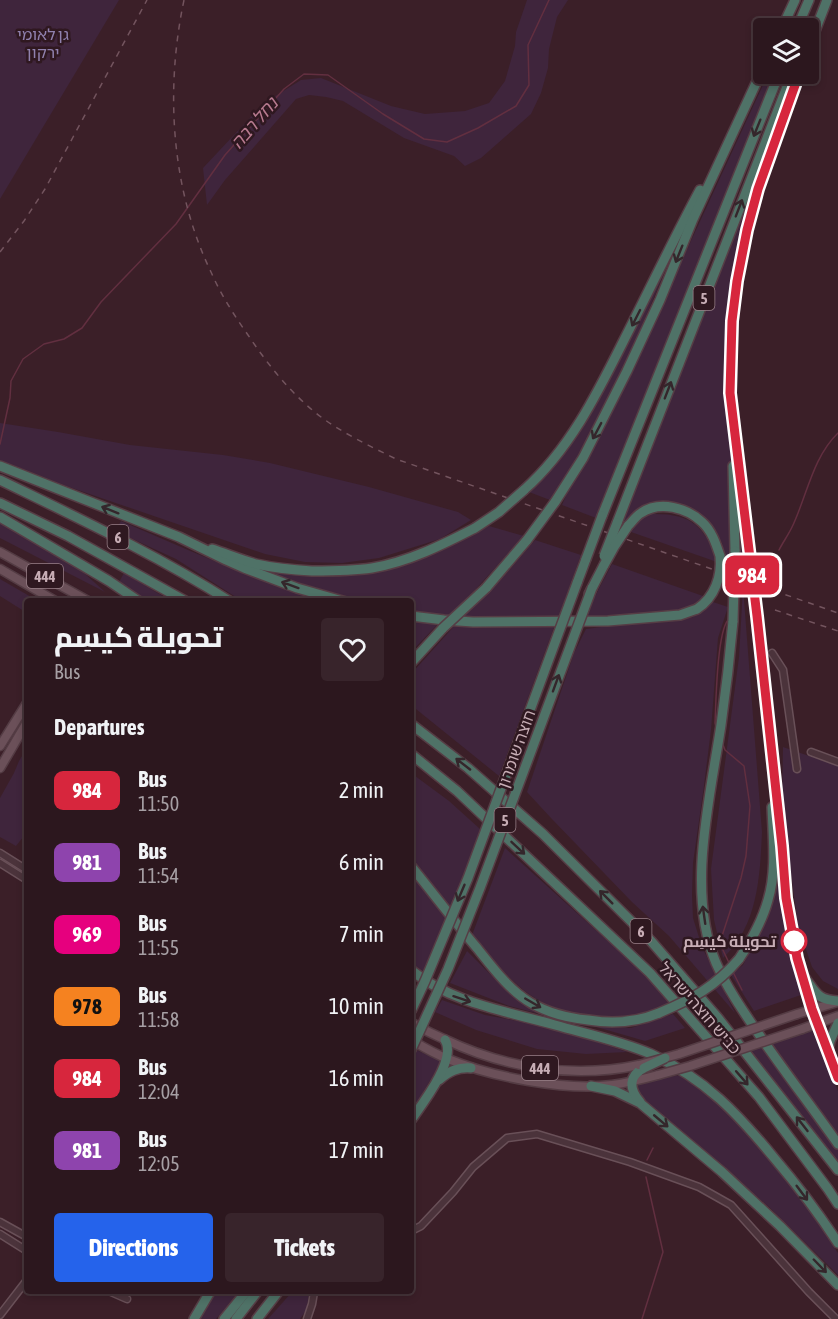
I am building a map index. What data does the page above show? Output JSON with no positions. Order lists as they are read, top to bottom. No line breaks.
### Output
{"streets":{"highway":["5","6","חוצה שומרון","כביש חוצה ישראל"],"main road":["444"]},"water":["נחל רבה"],"parks":["גן לאומי ירקון"],"places":["تحويلة كيسِم"],"lines":["bus line 984"],"page":{"on_map":"984","heading":[["تحويلة كيسِم","Bus"],"Departures"],"list":[{"mark":"984","name":"Bus","note":"11:50","value":"2 min"},{"mark":"981","name":"Bus","note":"11:54","value":"6 min"},{"mark":"969","name":"Bus","note":"11:55","value":"7 min"},{"mark":"978","name":"Bus","note":"11:58","value":"10 min"},{"mark":"984","name":"Bus","note":"12:04","value":"16 min"},{"mark":"981","name":"Bus","note":"12:05","value":"17 min"}],"buttons":["Directions","Tickets"]}}
